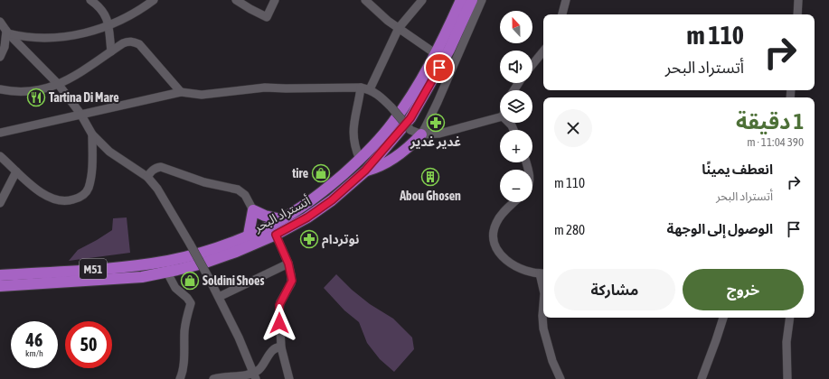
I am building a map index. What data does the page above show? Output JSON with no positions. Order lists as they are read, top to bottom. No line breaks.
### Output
{"streets":{"highway":["أتستراد البحر","M51"]},"places":{"restaurant":["Tartina Di Mare"],"pharmacy":["غدير غدير","نوتردام"],"shop":["tire","Soldini Shoes"],"building":["Abou Ghosen"]},"north":"top","page":{"map_buttons":["+","−"],"turn":["110 m","أتستراد البحر"],"heading":["1 دقيقة","390 m · 11:04"],"list":[{"name":"انعطف يمينًا","note":"أتستراد البحر","value":"110 m"},{"name":"الوصول إلى الوجهة","value":"280 m"}],"buttons":["خروج","مشاركة"],"speed":"46 km/h","limit":"50"}}
